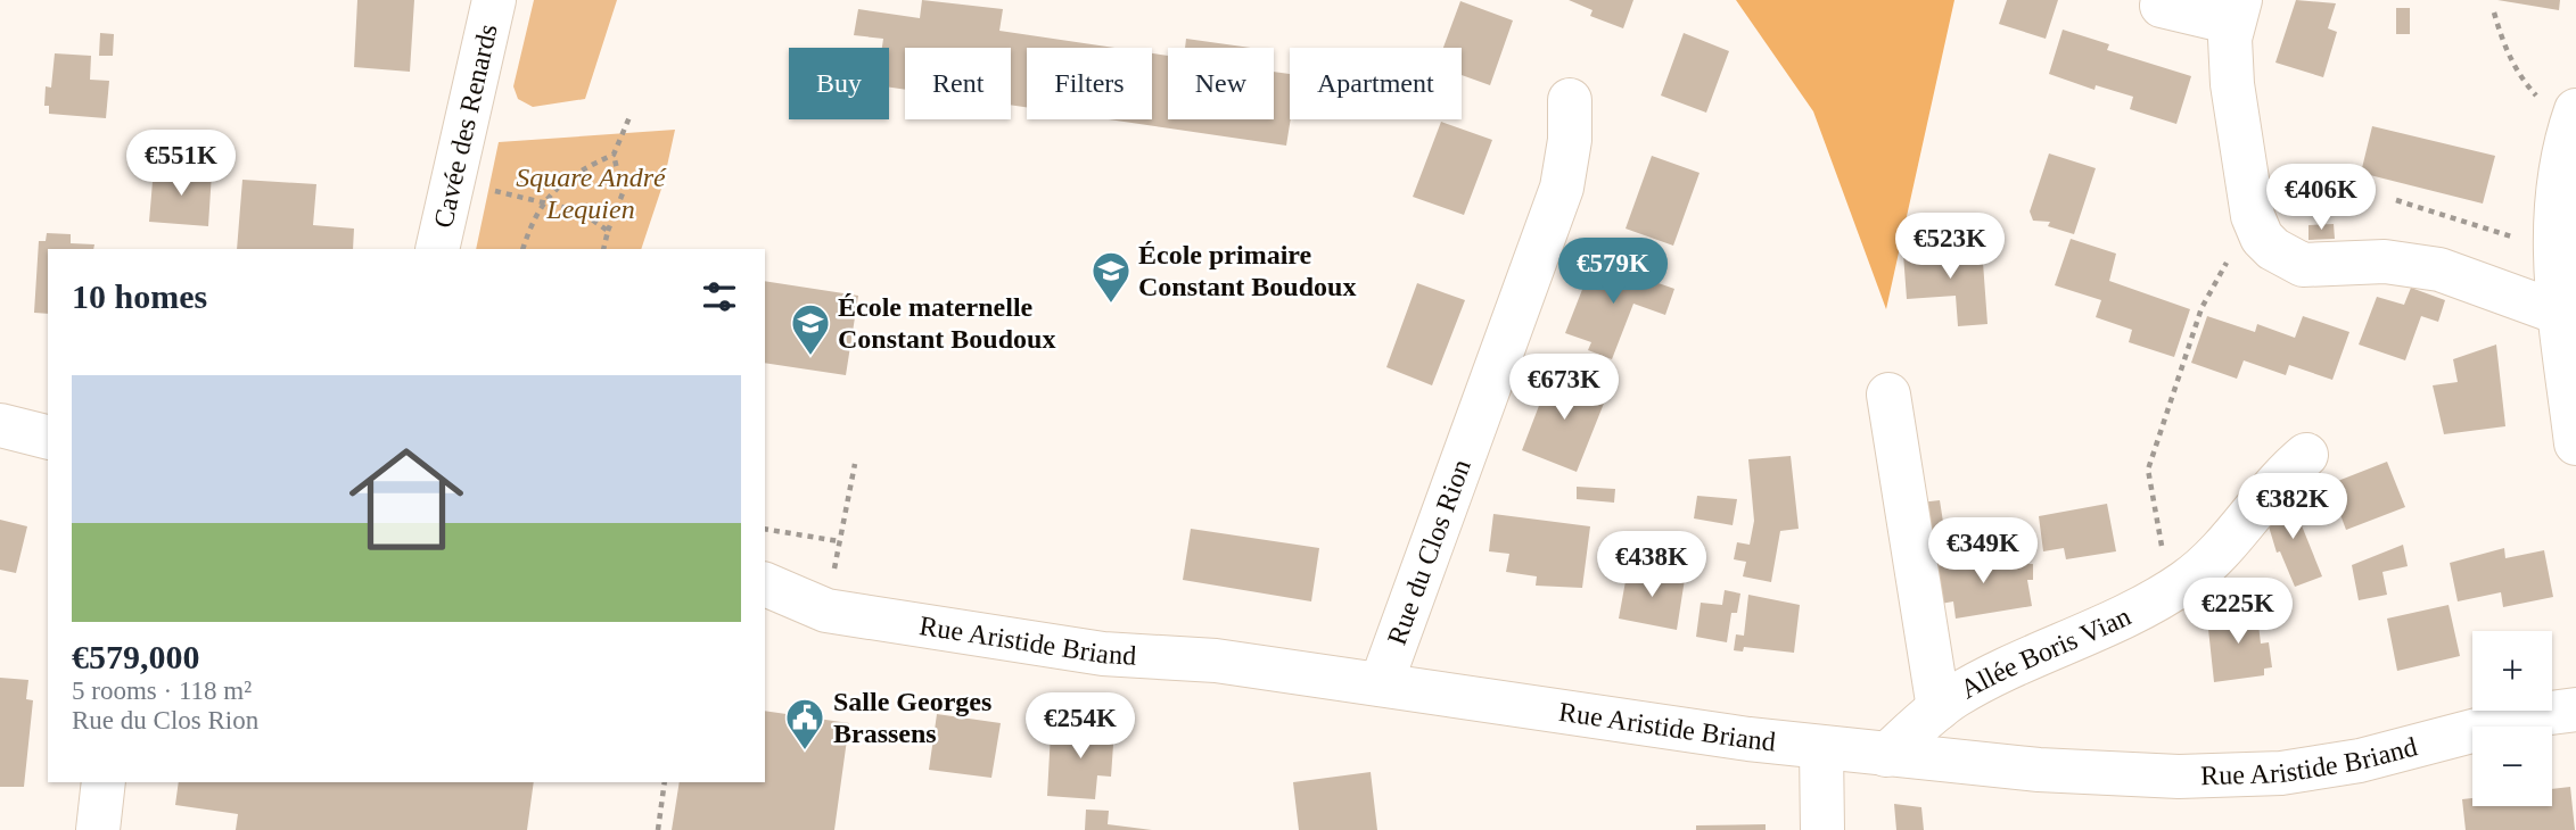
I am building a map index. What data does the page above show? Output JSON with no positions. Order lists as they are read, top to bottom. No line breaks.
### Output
{"streets":{"street":["Cavée des Renards","Rue du Clos Rion","Rue Aristide Briand","Allée Boris Vian"]},"crossings":[["Rue du Clos Rion","Rue Aristide Briand"],["Rue Aristide Briand","Allée Boris Vian"]],"parks":["Square André Lequien"],"places":{"school or university":["École primaire Constant Boudoux","École maternelle Constant Boudoux"],"public building":["Salle Georges Brassens"]},"page":{"chip":["Buy","Rent","Filters","New","Apartment"],"price":["€551K","€406K","€523K","€579K","€673K","€382K","€349K","€438K","€225K","€254K"],"heading":"10 homes","list":[{"name":"€579,000","note":"5 rooms · 118 m² · Rue du Clos Rion"}],"map_buttons":["+","−"]}}
